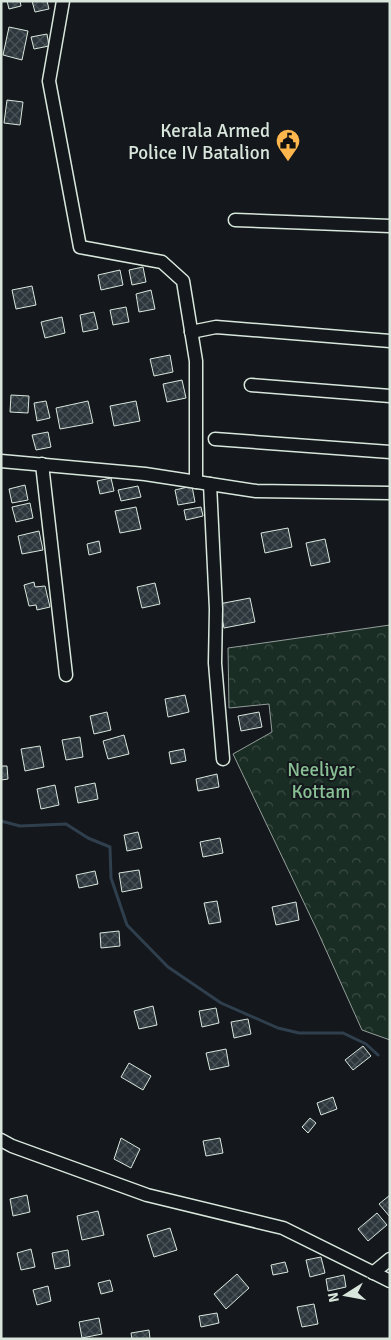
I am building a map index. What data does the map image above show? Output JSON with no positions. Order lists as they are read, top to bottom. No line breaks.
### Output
{"parks":["Neeliyar Kottam"],"places":{"public building":["Kerala Armed Police IV Batalion"]},"north":"left"}
